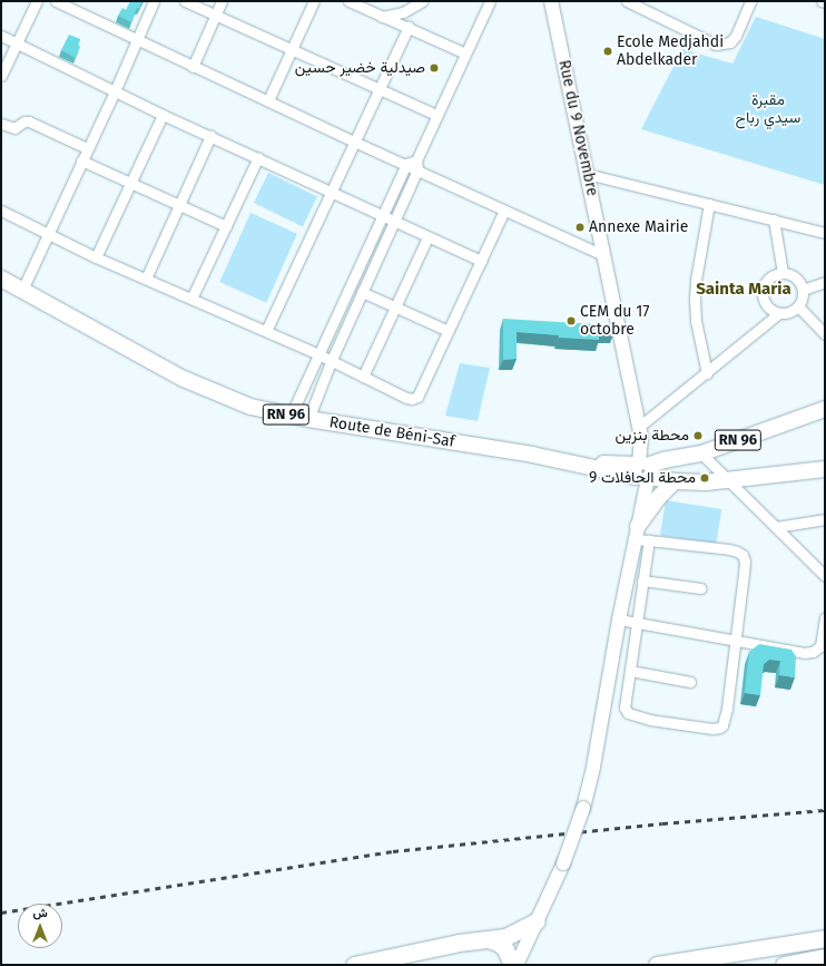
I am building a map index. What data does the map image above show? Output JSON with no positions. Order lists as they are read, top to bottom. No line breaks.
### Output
{"streets":{"main road":["Rue du 9 Novembre","RN 96","Route de Béni-Saf"]},"crossings":[["Rue du 9 Novembre","RN 96"],["Rue du 9 Novembre","Route de Béni-Saf"],["RN 96","Route de Béni-Saf"]],"districts":["Sainta Maria"],"parks":["مقبرة سيدي رباح"],"places":["Ecole Medjahdi Abdelkader","صيدلية خضير حسين","Annexe Mairie","CEM du 17 octobre","محطة بنزين","محطة الحافلات 9"],"north":"top"}
